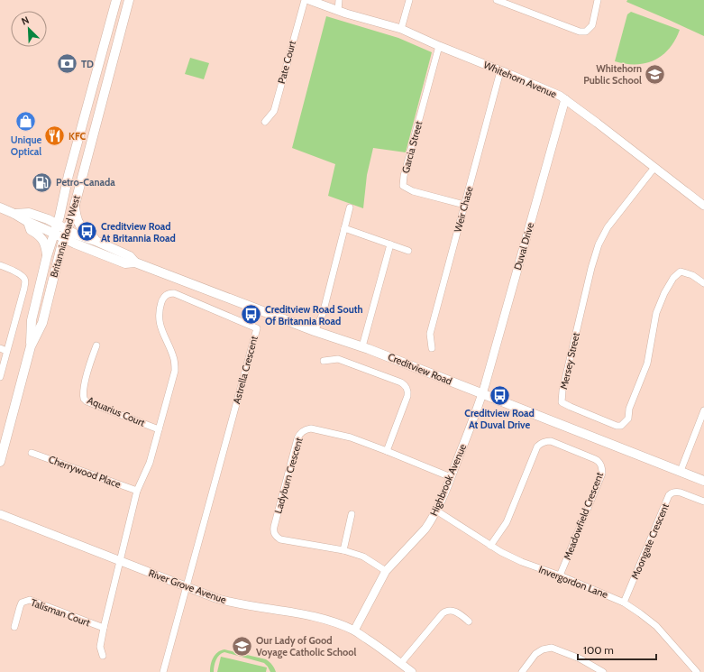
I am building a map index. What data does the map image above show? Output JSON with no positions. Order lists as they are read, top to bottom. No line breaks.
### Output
{"streets":{"main road":["Britannia Road West","Creditview Road"],"street":["Pate Court","Whitehorn Avenue","Garcia Street","Weir Chase","Duval Drive","Mersey Street","Astrella Crescent","Aquarius Court","Cherrywood Place","Ladyburn Crescent","Highbrook Avenue","Meadowfield Crescent","Moongate Crescent","Invergordon Lane","River Grove Avenue","Talisman Court"]},"crossings":[["Whitehorn Avenue","Garcia Street"],["Whitehorn Avenue","Weir Chase"],["Whitehorn Avenue","Duval Drive"],["Whitehorn Avenue","Mersey Street"],["Garcia Street","Weir Chase"],["Britannia Road West","Creditview Road"],["Duval Drive","Creditview Road"],["Duval Drive","Highbrook Avenue"],["Creditview Road","Highbrook Avenue"],["Astrella Crescent","Aquarius Court"],["Astrella Crescent","Cherrywood Place"],["Astrella Crescent","River Grove Avenue"],["Astrella Crescent","Talisman Court"],["Ladyburn Crescent","Highbrook Avenue"],["Highbrook Avenue","Invergordon Lane"],["Highbrook Avenue","River Grove Avenue"],["Meadowfield Crescent","Invergordon Lane"],["Moongate Crescent","Invergordon Lane"]],"places":{"bank":["TD"],"school or university":["Whitehorn Public School","Our Lady of Good Voyage Catholic School"],"shop":["Unique Optical"],"restaurant":["KFC"],"fuel station":["Petro-Canada"],"bus stop":["Creditview Road At Britannia Road","Creditview Road South Of Britannia Road","Creditview Road At Duval Drive"]},"scale_bar":"100 m","north":"top left"}
